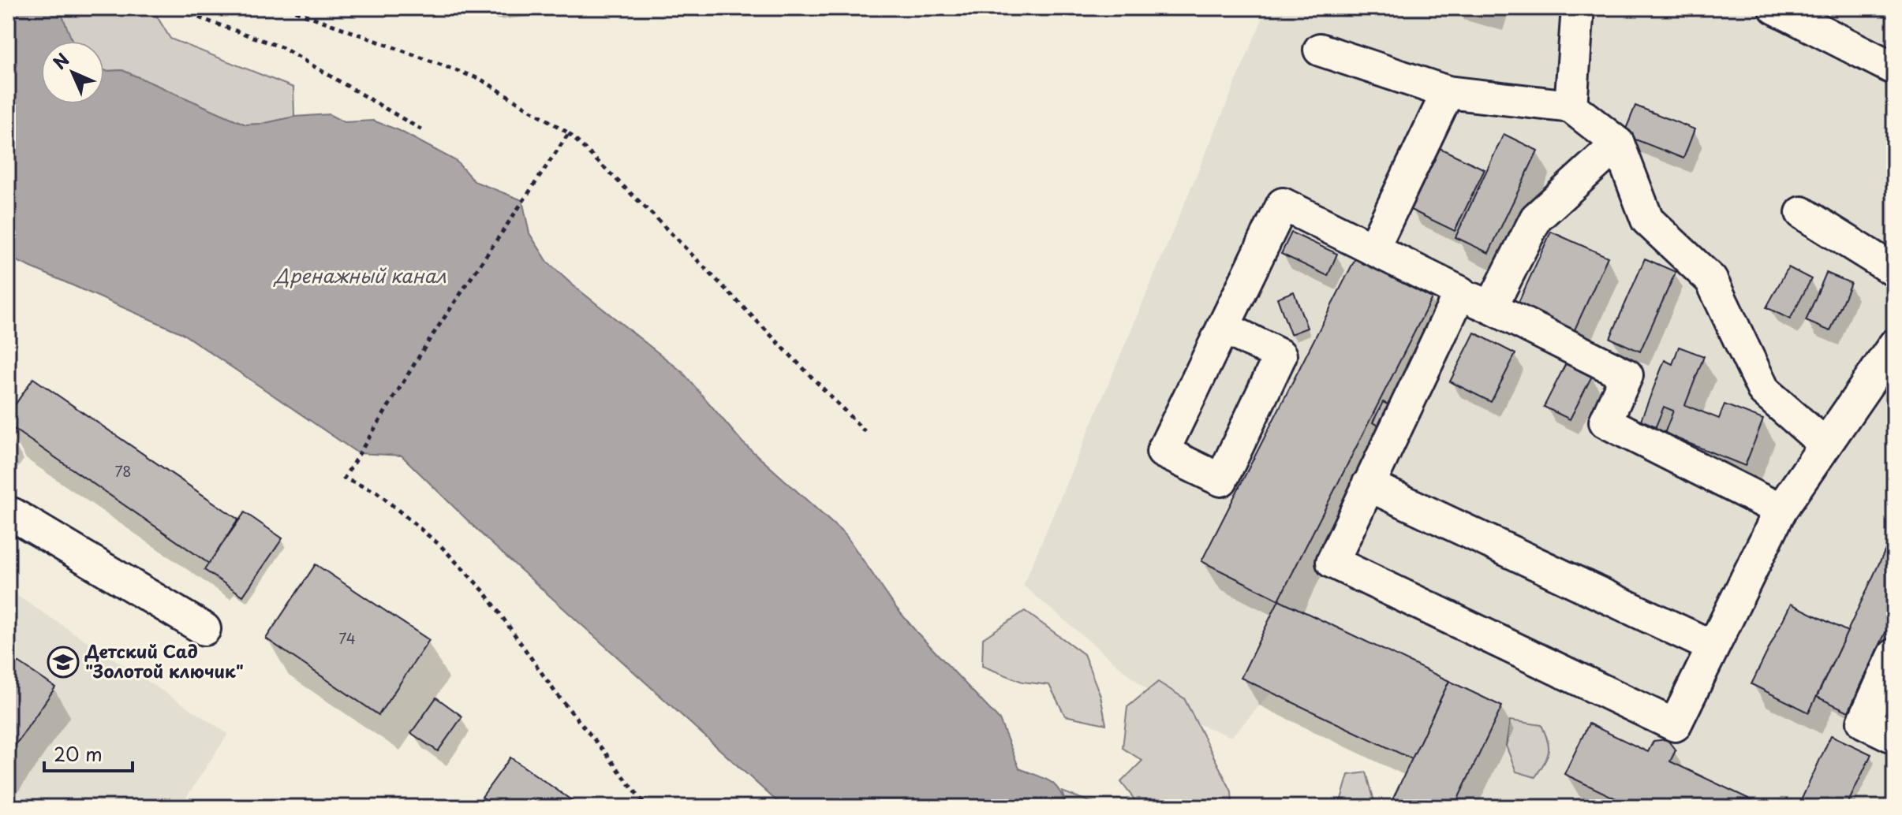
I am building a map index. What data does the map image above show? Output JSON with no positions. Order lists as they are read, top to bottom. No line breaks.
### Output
{"water":["Дренажный канал"],"places":{"school or university":["Детский Сад \"Золотой ключик\""]},"house_numbers":["78","74"],"scale_bar":"20 m","north":"top left"}
